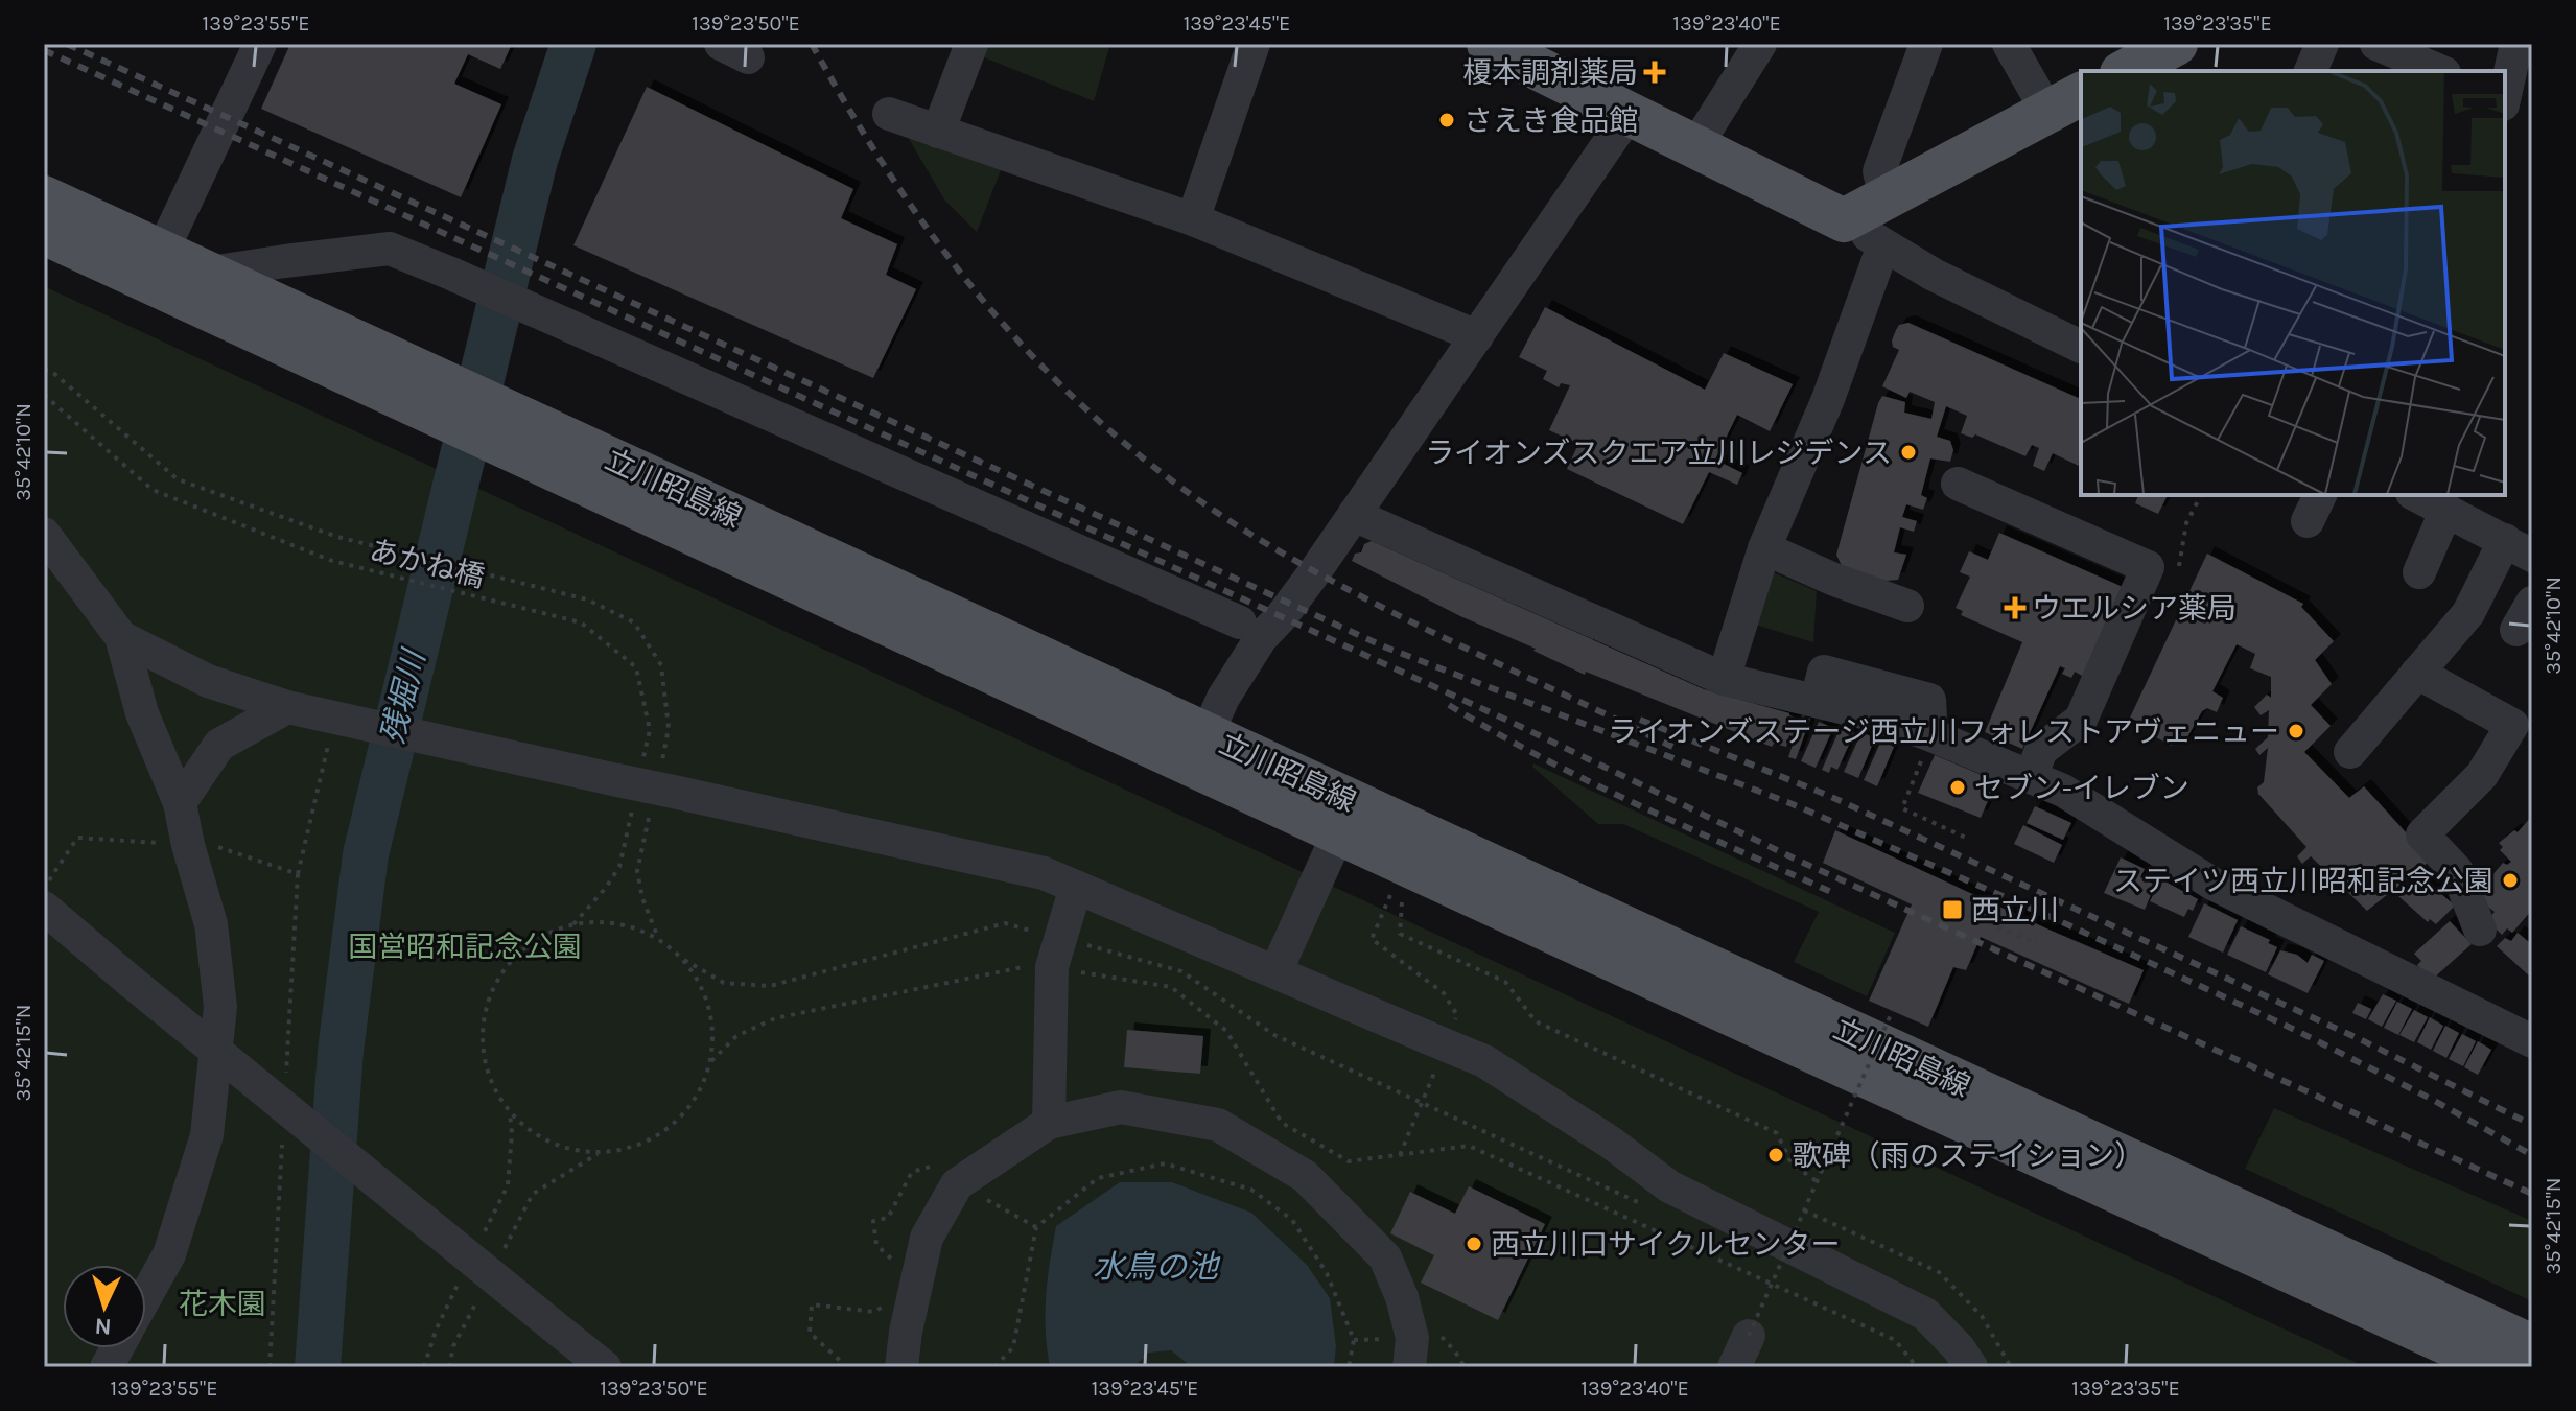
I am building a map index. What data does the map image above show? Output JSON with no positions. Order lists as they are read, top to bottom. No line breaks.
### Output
{"streets":{"main road":["立川昭島線"],"path":["あかね橋"]},"water":["残堀川","水鳥の池"],"parks":["国営昭和記念公園","花木園"],"places":{"health":["榎本調剤薬局","ウエルシア薬局"],"other":["さえき食品館","ライオンズスクエア立川レジデンス","ライオンズステージ西立川フォレストアヴェニュー","セブン-イレブン","ステイツ西立川昭和記念公園","歌碑（雨のステイション）","西立川口サイクルセンター"],"transit":["西立川"]},"north":"bottom","coordinates":["139°23'55\"E","139°23'50\"E","139°23'45\"E","139°23'40\"E","139°23'35\"E","35°42'10\"N","35°42'15\"N"]}
